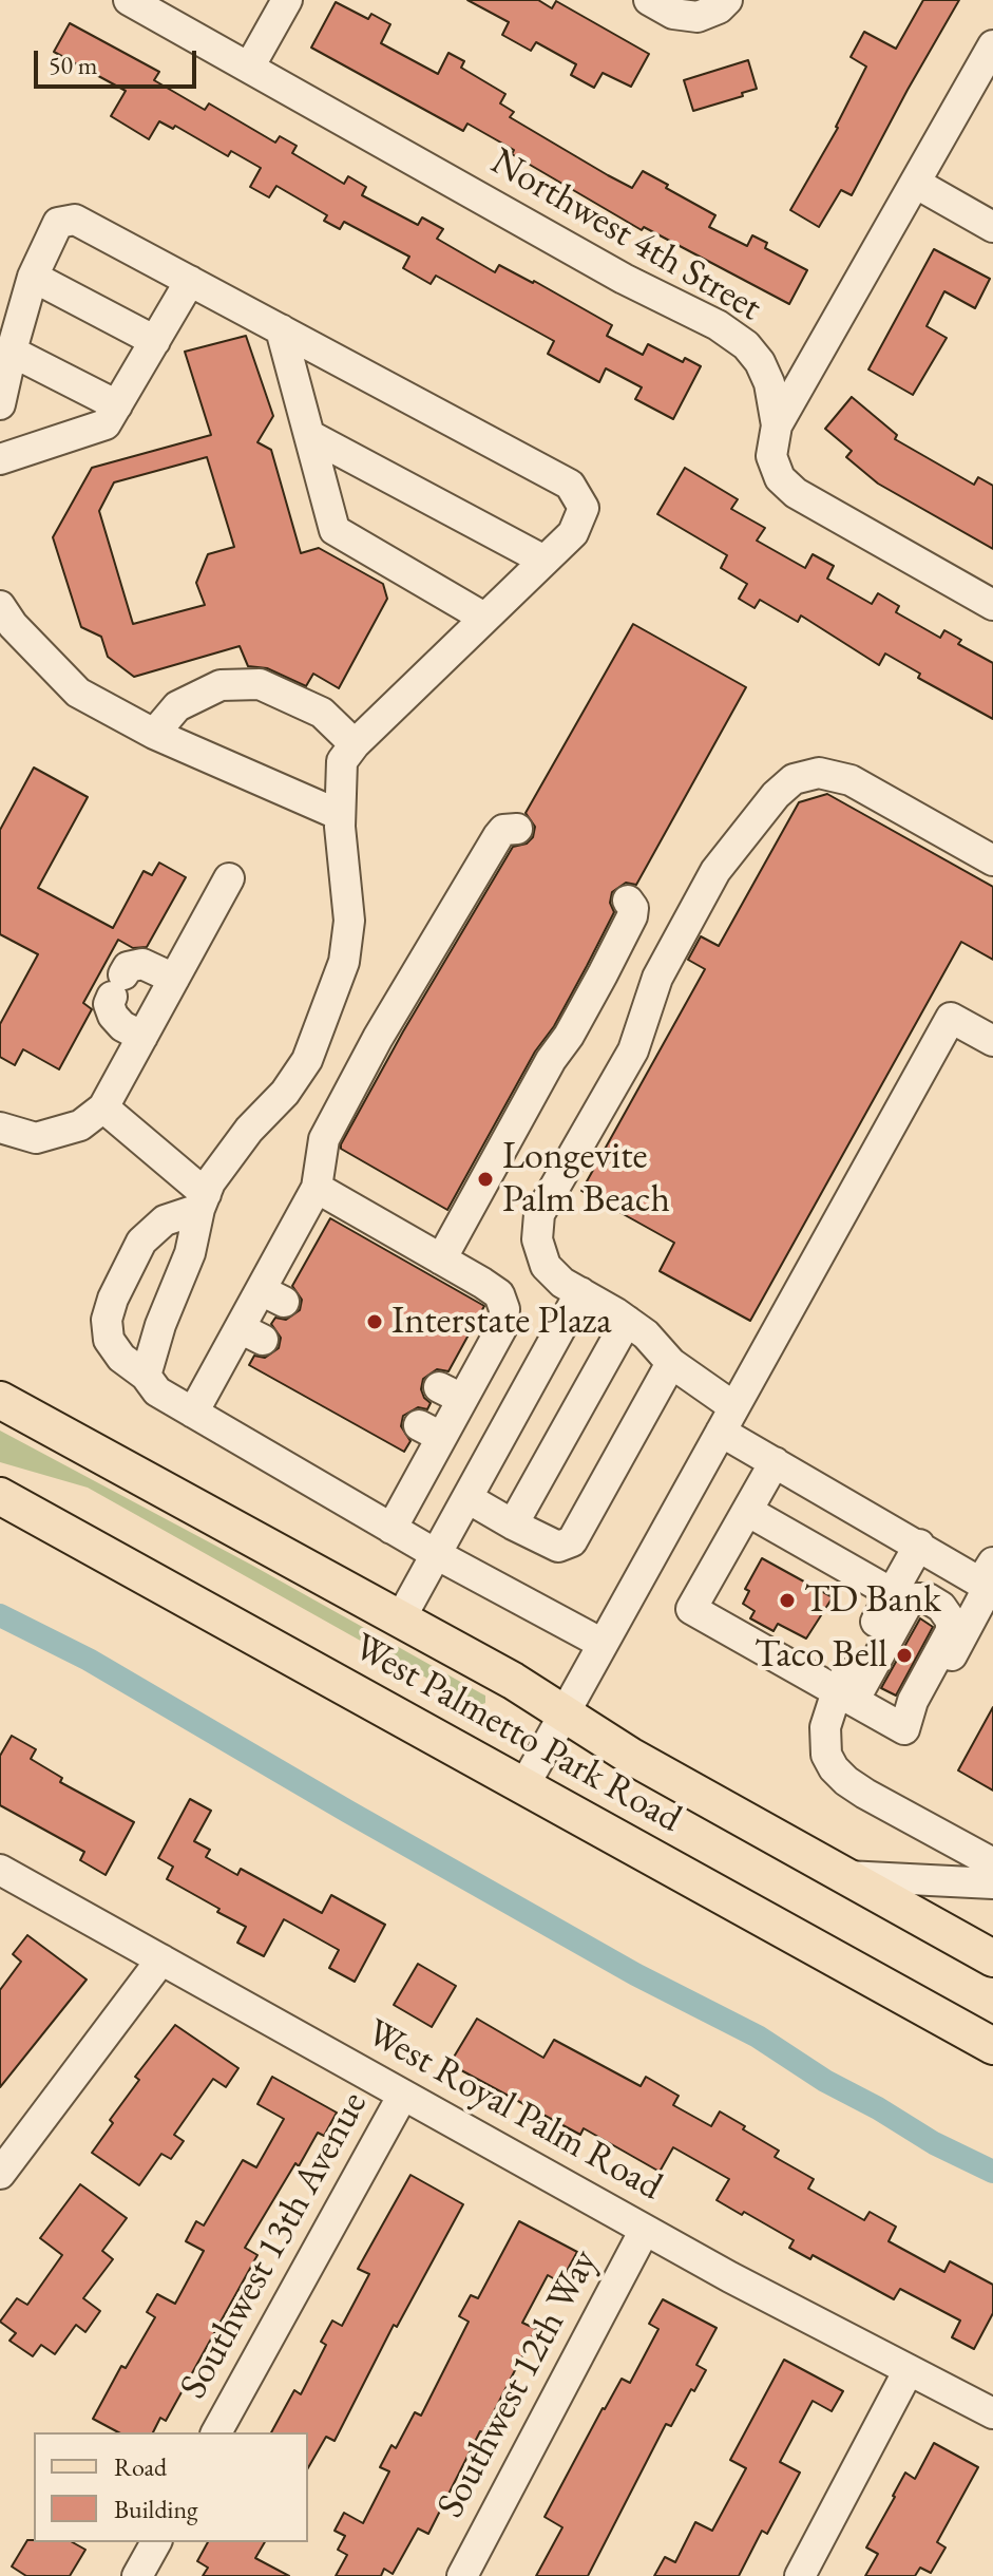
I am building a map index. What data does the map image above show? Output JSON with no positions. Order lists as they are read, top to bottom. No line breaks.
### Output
{"streets":{"main road":["West Palmetto Park Road"],"street":["Northwest 4th Street","West Royal Palm Road","Southwest 13th Avenue","Southwest 12th Way"]},"crossings":[["West Royal Palm Road","Southwest 13th Avenue"],["West Royal Palm Road","Southwest 12th Way"]],"places":["Longevite Palm Beach","Interstate Plaza","TD Bank","Taco Bell"],"legend":["Road","Building"],"scale_bar":"50 m"}
